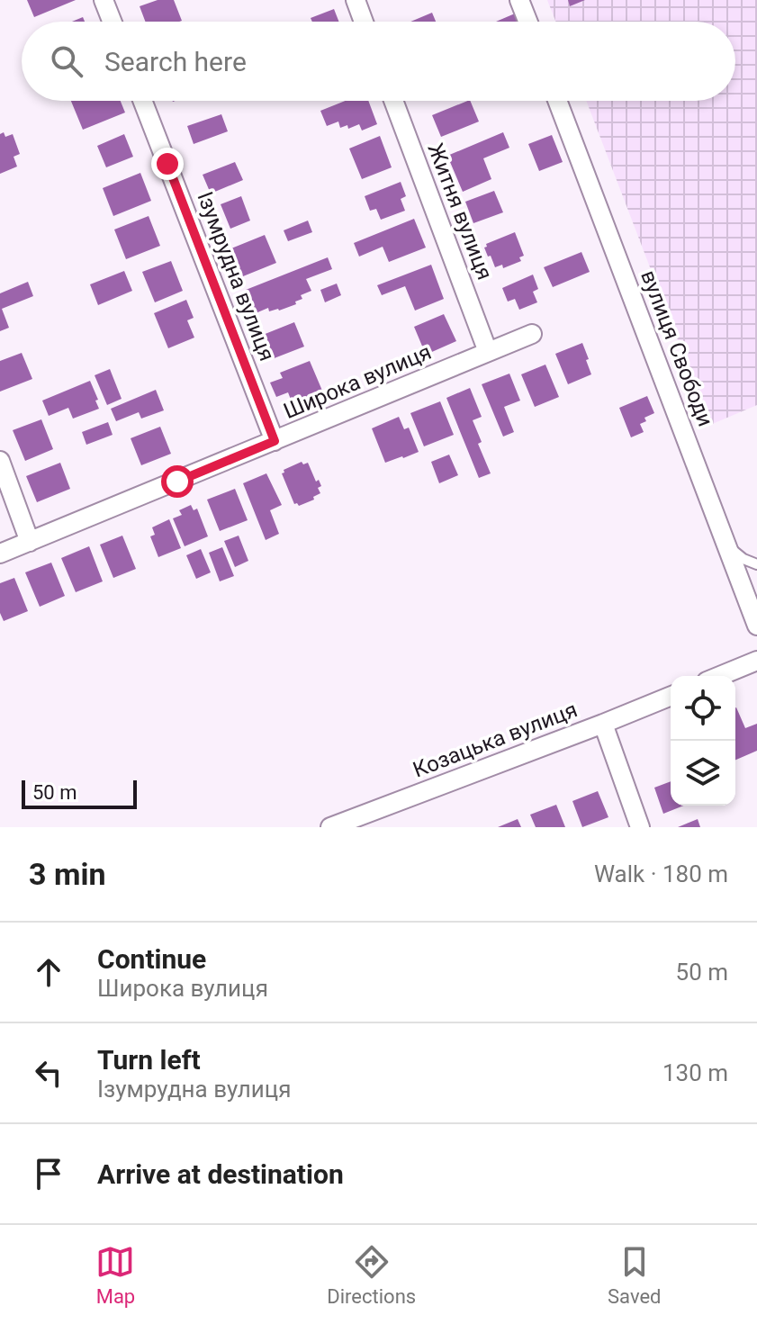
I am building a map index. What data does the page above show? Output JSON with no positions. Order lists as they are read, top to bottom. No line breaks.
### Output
{"streets":{"street":["Житня вулиця","Ізумрудна вулиця","вулиця Свободи","Широка вулиця","Козацька вулиця"]},"crossings":[["Житня вулиця","Широка вулиця"],["Ізумрудна вулиця","Широка вулиця"]],"scale_bar":"50 m","page":{"search":"Search here","scale":"50 m","heading":["3 min","Walk · 180 m"],"list":[["Continue","Широка вулиця","50 m"],["Turn left","Ізумрудна вулиця","130 m"],"Arrive at destination"],"nav":["Map","Directions","Saved"]}}
